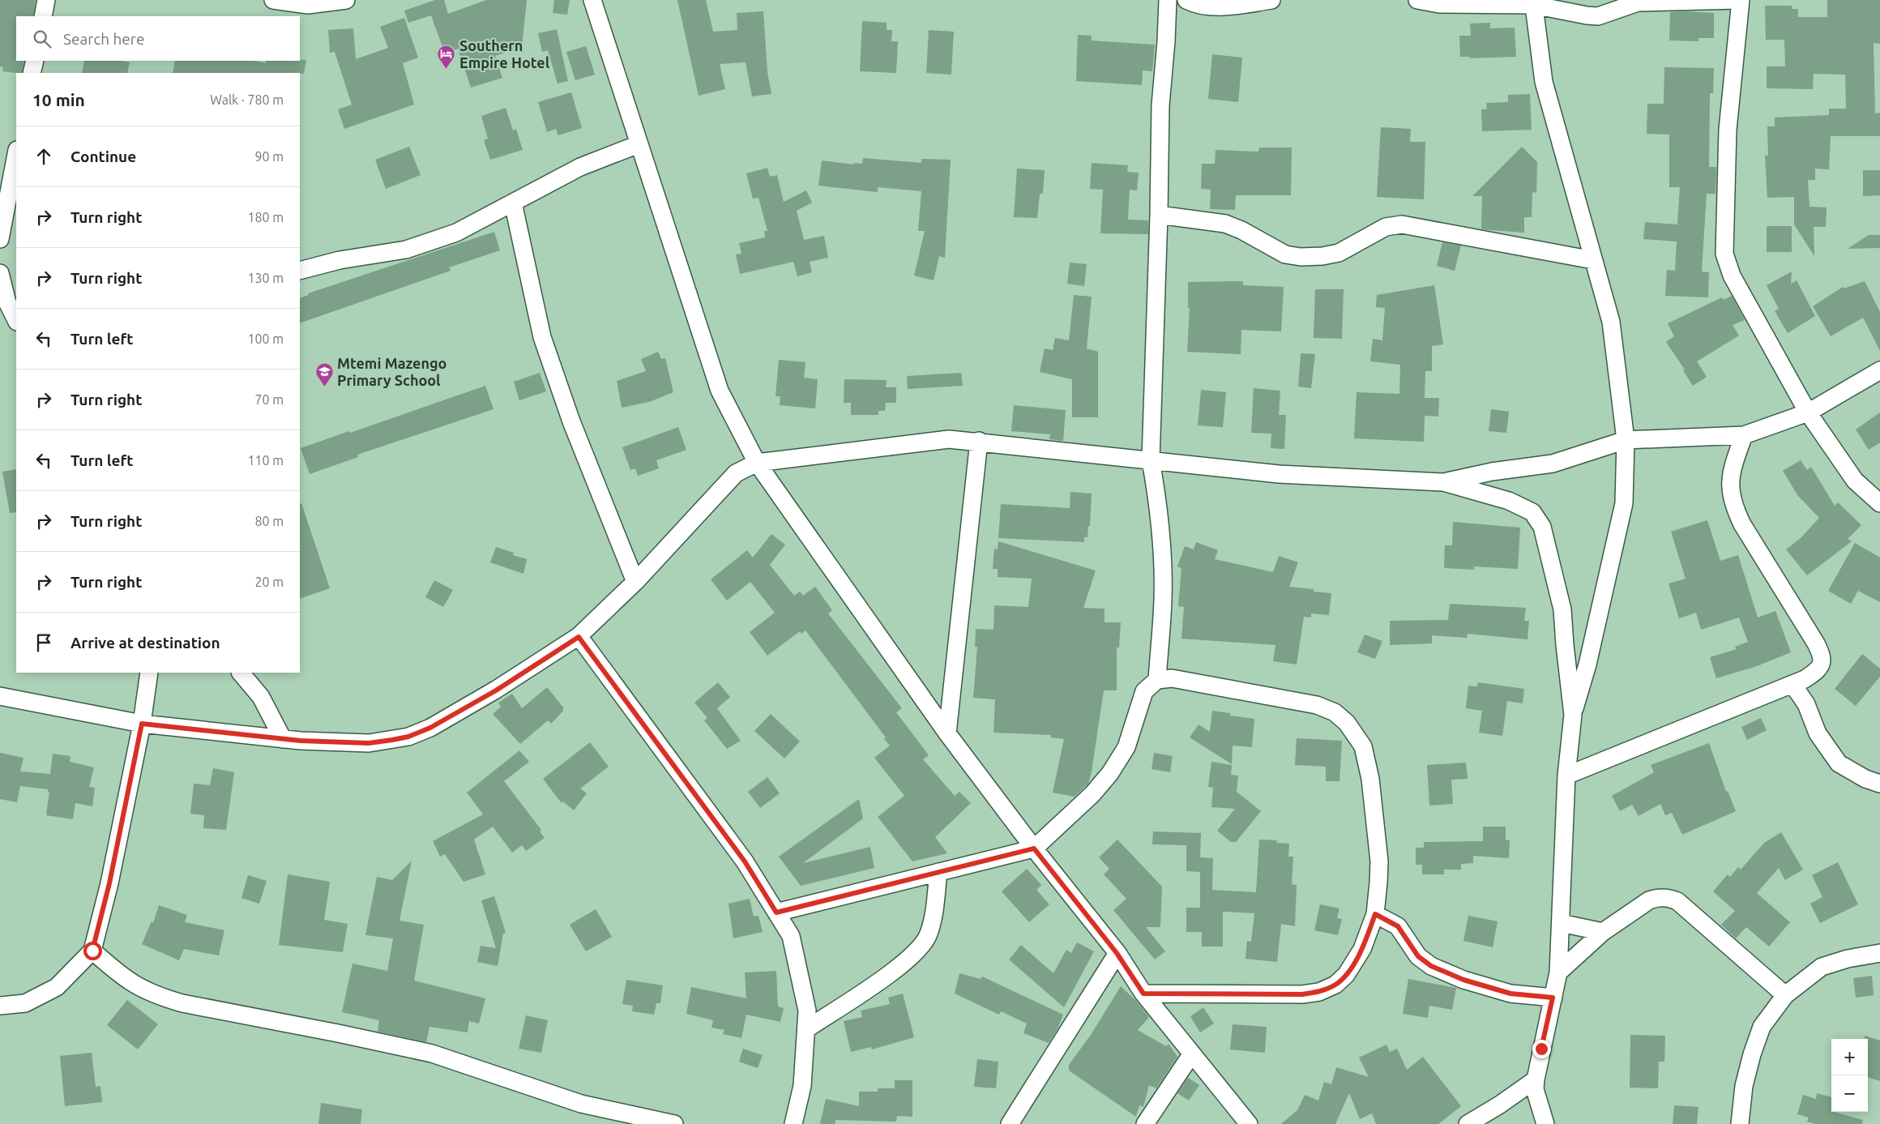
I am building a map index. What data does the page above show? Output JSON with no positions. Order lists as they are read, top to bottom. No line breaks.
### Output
{"places":{"hotel":["Southern Empire Hotel"],"school or university":["Mtemi Mazengo Primary School"]},"page":{"search":"Search here","heading":["10 min","Walk · 780 m"],"list":[["Continue","90 m"],["Turn right","180 m"],["Turn right","130 m"],["Turn left","100 m"],["Turn right","70 m"],["Turn left","110 m"],["Turn right","80 m"],["Turn right","20 m"],"Arrive at destination"],"map_buttons":["+","−"]}}
